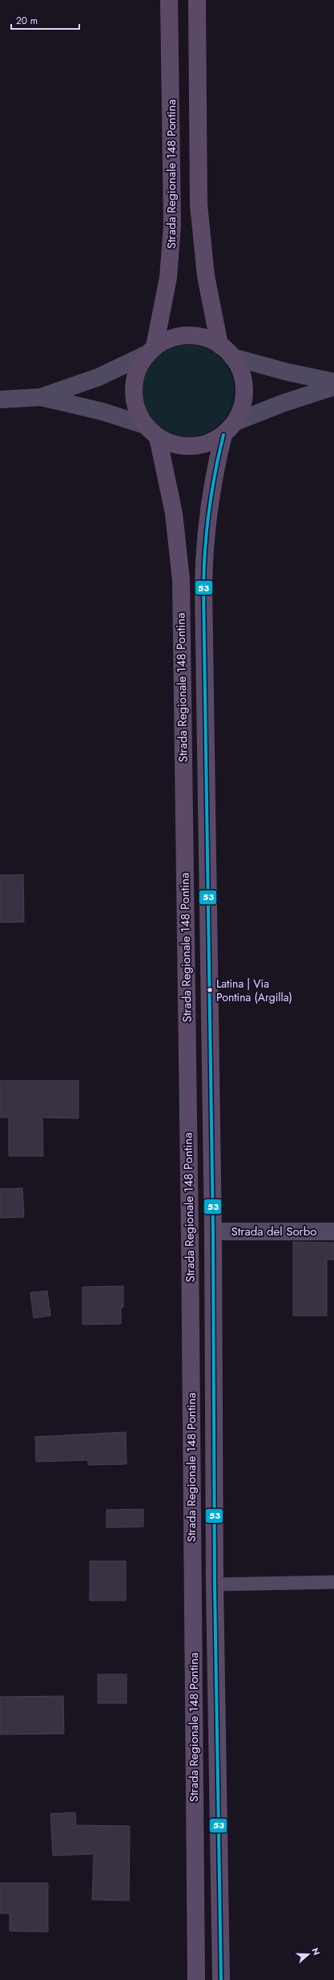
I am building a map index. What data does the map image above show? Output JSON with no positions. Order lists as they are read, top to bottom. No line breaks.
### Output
{"streets":{"main road":["Strada Regionale 148 Pontina"],"street":["Strada del Sorbo"]},"crossings":[["Strada Regionale 148 Pontina","Strada del Sorbo"]],"places":["Latina | Via Pontina (Argilla)"],"lines":["transit line 53"],"scale_bar":"20 m","north":"right"}
